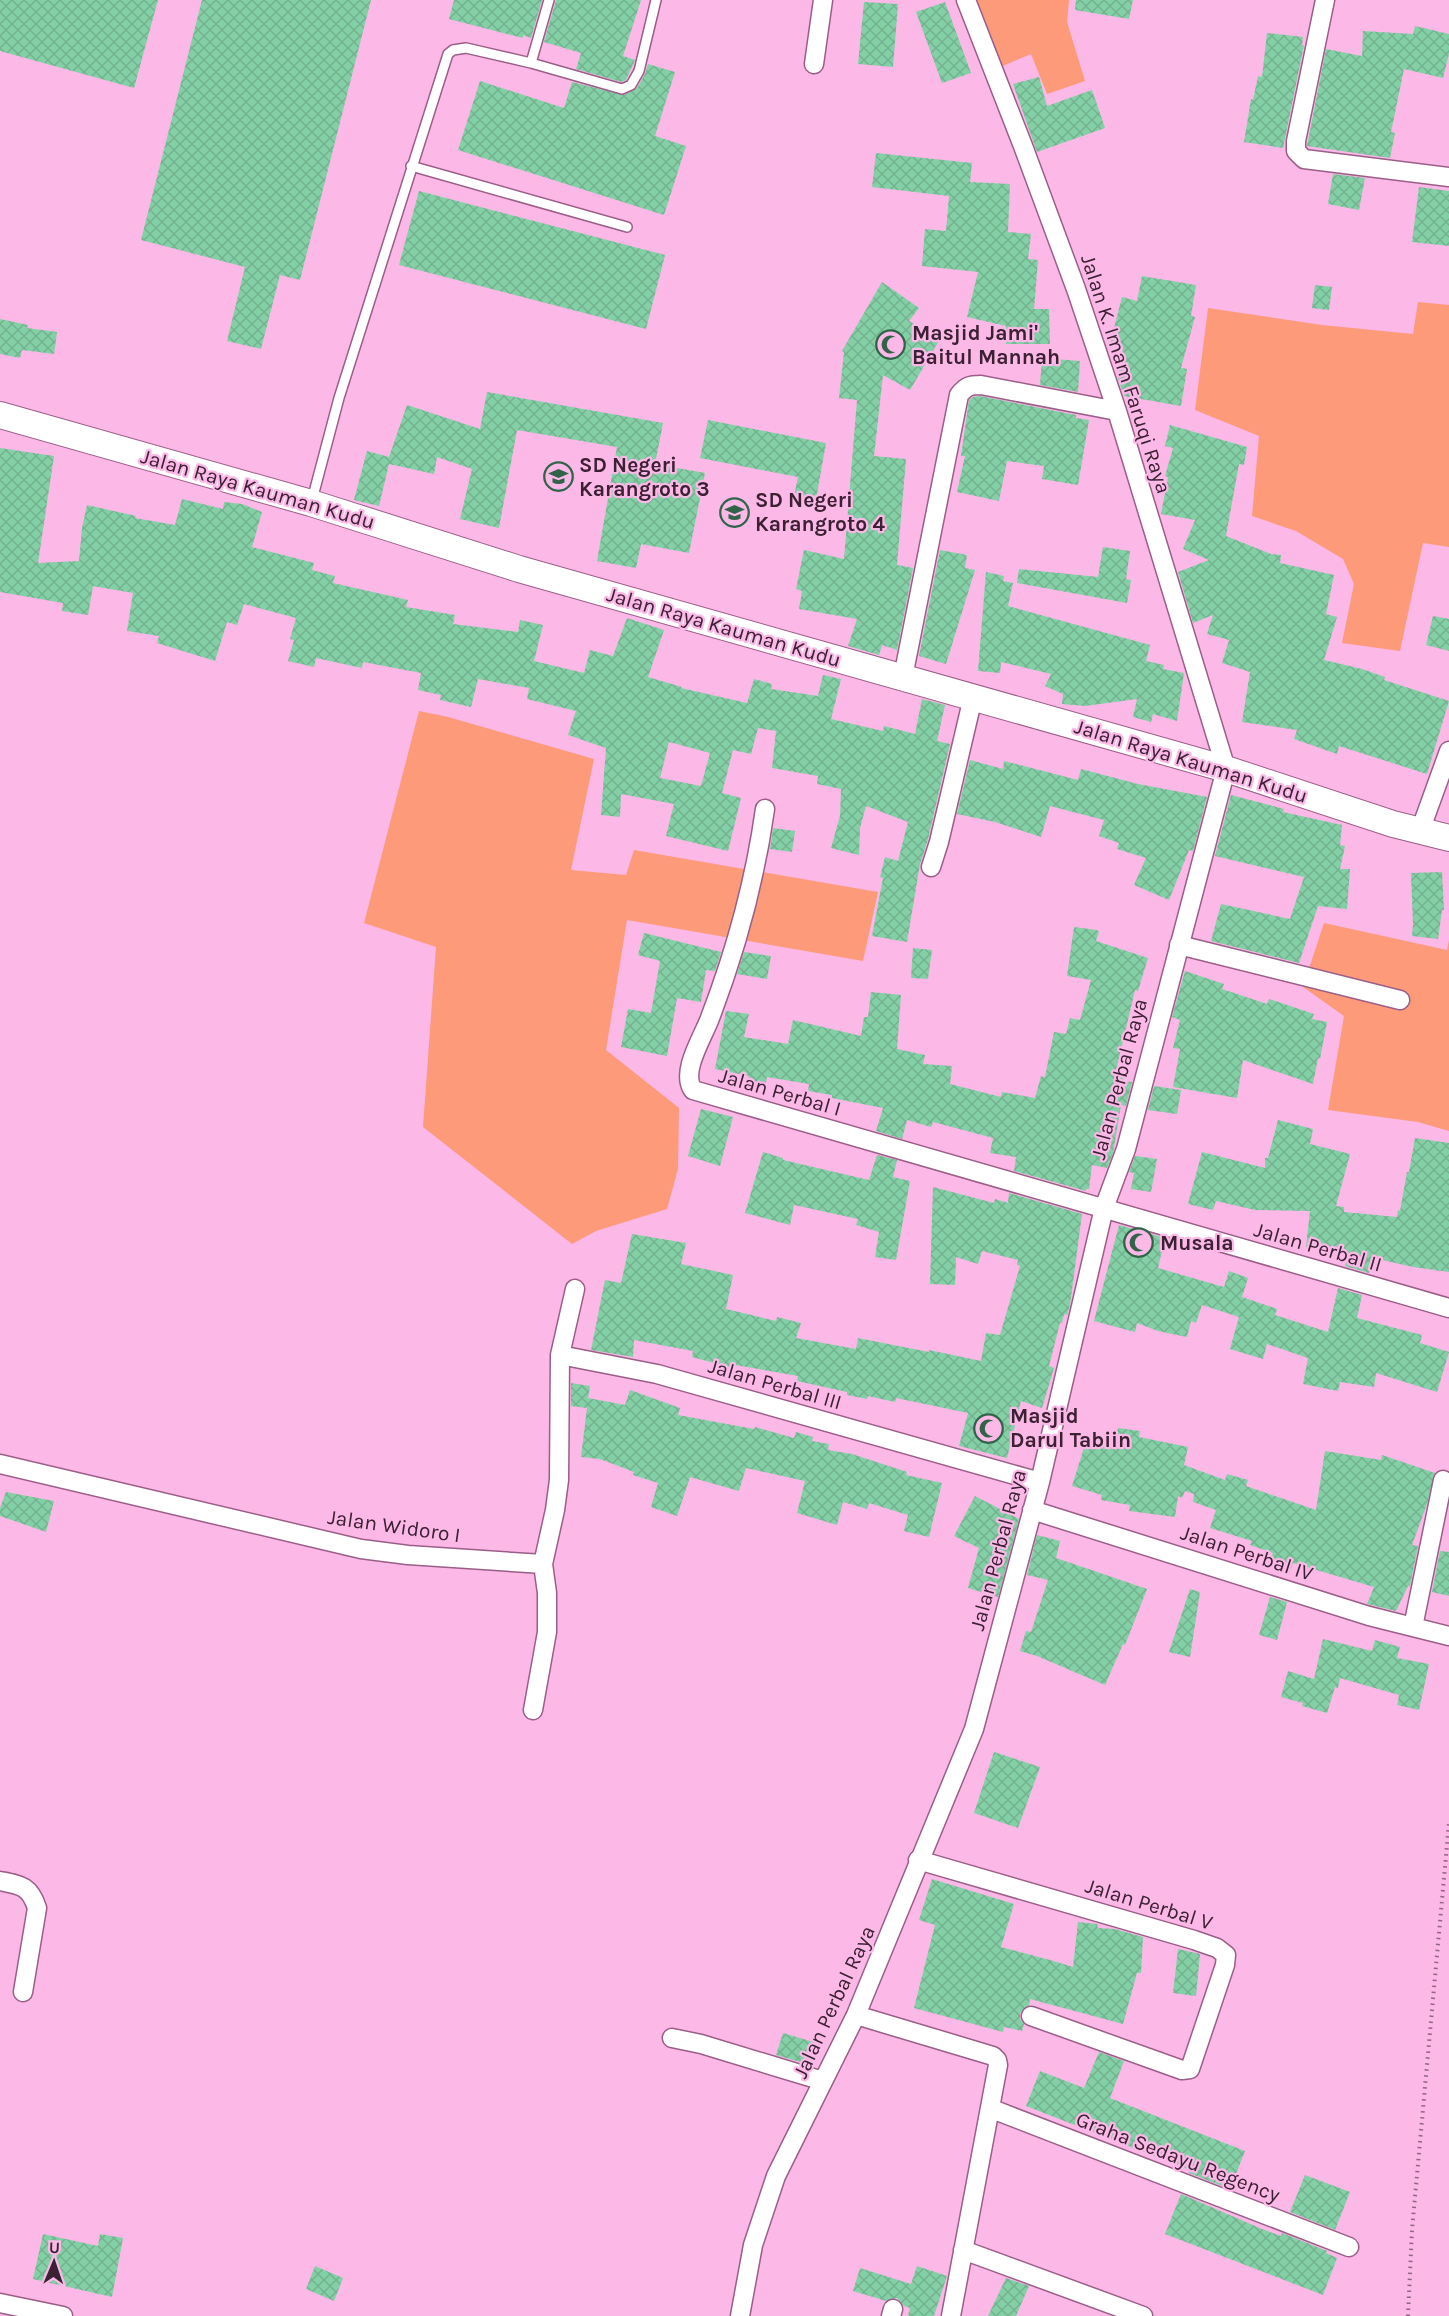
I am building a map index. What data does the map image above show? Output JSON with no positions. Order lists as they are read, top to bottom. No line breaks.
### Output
{"streets":{"street":["Jalan K. Imam Faruqi Raya","Jalan Raya Kauman Kudu","Jalan Perbal Raya","Jalan Perbal I","Jalan Perbal II","Jalan Perbal III","Jalan Widoro I","Jalan Perbal IV","Jalan Perbal V","Graha Sedayu Regency"]},"crossings":[["Jalan K. Imam Faruqi Raya","Jalan Raya Kauman Kudu"],["Jalan K. Imam Faruqi Raya","Jalan Perbal Raya"],["Jalan Raya Kauman Kudu","Jalan Perbal Raya"],["Jalan Perbal Raya","Jalan Perbal I"],["Jalan Perbal Raya","Jalan Perbal II"],["Jalan Perbal Raya","Jalan Perbal III"],["Jalan Perbal Raya","Jalan Perbal IV"],["Jalan Perbal Raya","Jalan Perbal V"],["Jalan Perbal I","Jalan Perbal II"]],"places":{"mosque":["Masjid Jami' Baitul Mannah","Musala","Masjid Darul Tabiin"],"school or university":["SD Negeri Karangroto 3","SD Negeri Karangroto 4"]},"north":"top"}
